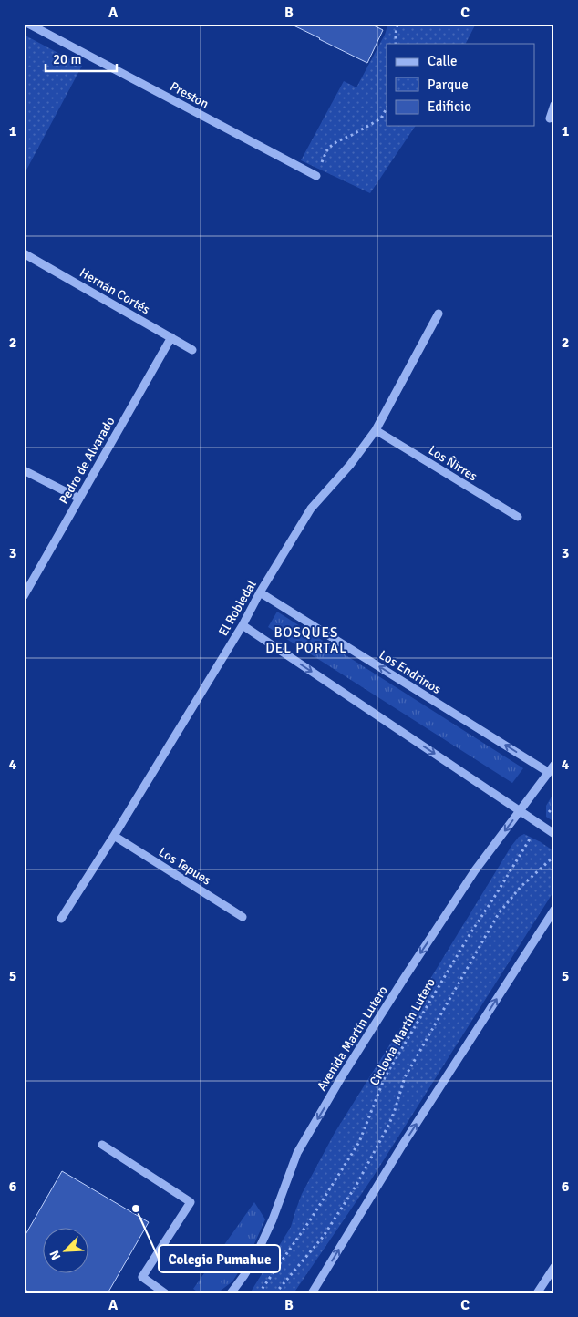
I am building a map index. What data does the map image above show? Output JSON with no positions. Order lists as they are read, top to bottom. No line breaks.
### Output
{"streets":{"street":["Preston","Hernán Cortés","Pedro de Alvarado","Los Ñirres","El Robledal","Los Endrinos","Los Tepues","Avenida Martín Lutero"],"path":["Ciclovía Martín Lutero"]},"crossings":[["Hernán Cortés","Pedro de Alvarado"],["Los Ñirres","El Robledal"],["El Robledal","Los Endrinos"],["El Robledal","Los Tepues"],["Los Endrinos","Avenida Martín Lutero"]],"one_way":["Avenida Martín Lutero"],"districts":["BOSQUES DEL PORTAL"],"places":["Colegio Pumahue"],"legend":["Calle","Parque","Edificio"],"scale_bar":"20 m","north":"bottom left","grid":{"columns":["A","B","C"],"rows":["1","2","3","4","5","6"]}}
